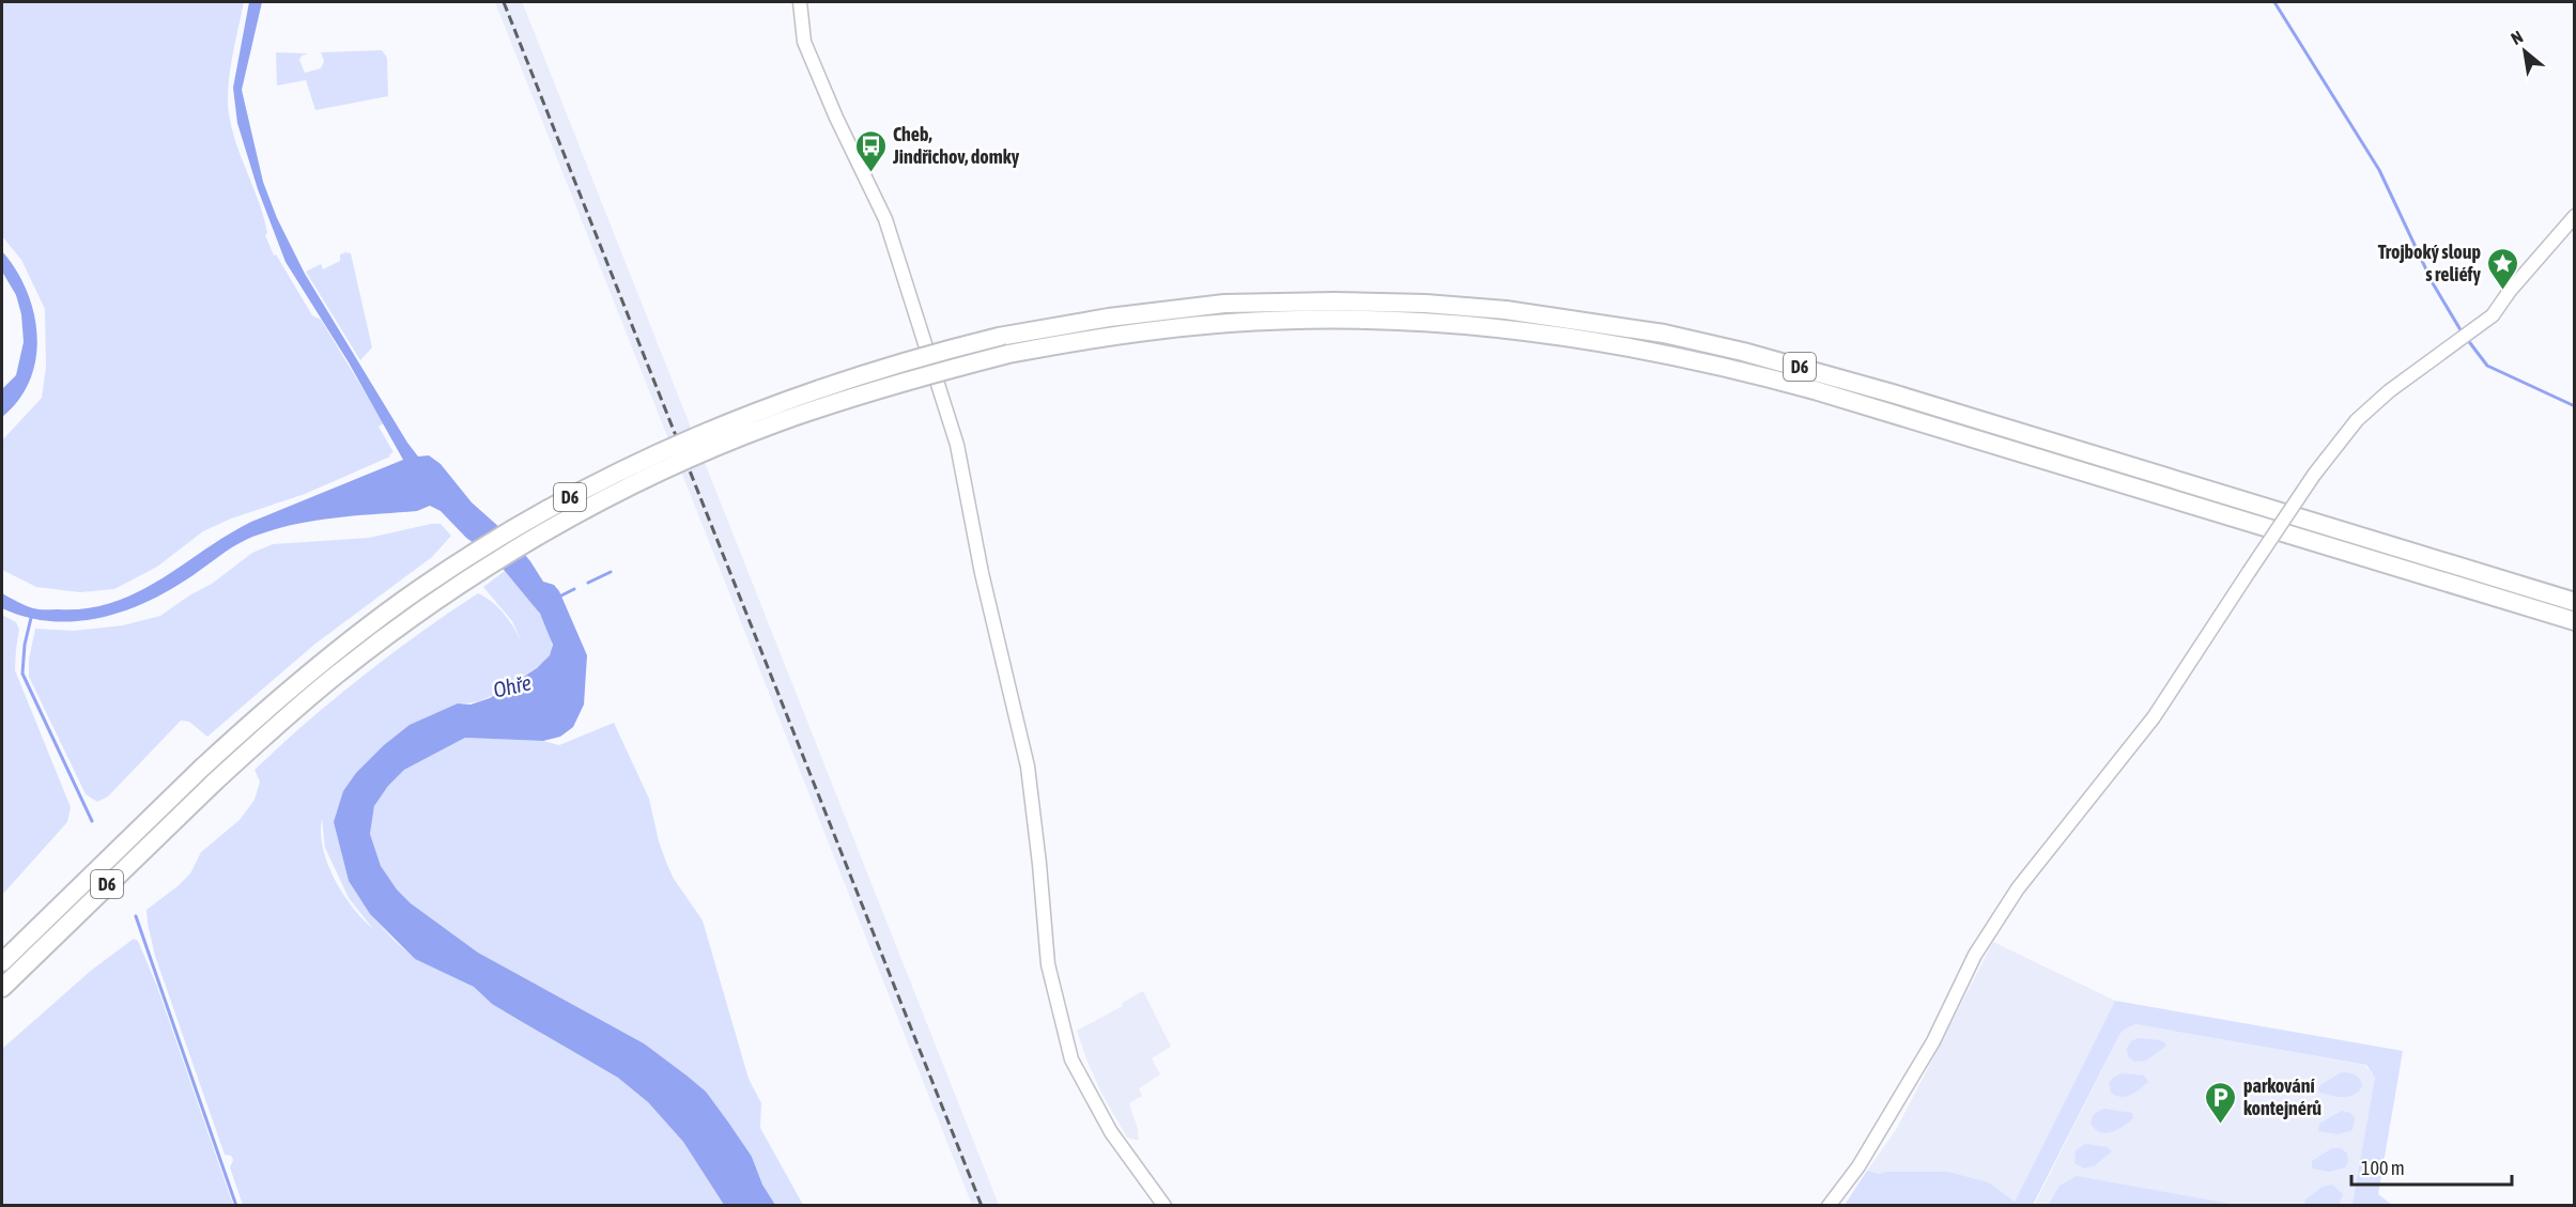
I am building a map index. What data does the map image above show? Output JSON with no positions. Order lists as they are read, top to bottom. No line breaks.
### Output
{"streets":{"highway":["D6"]},"water":["Ohře"],"places":{"bus stop":["Cheb, Jindřichov, domky"],"place":["Trojboký sloup s reliéfy"],"parking":["parkování kontejnérů"]},"scale_bar":"100 m","north":"top left"}
